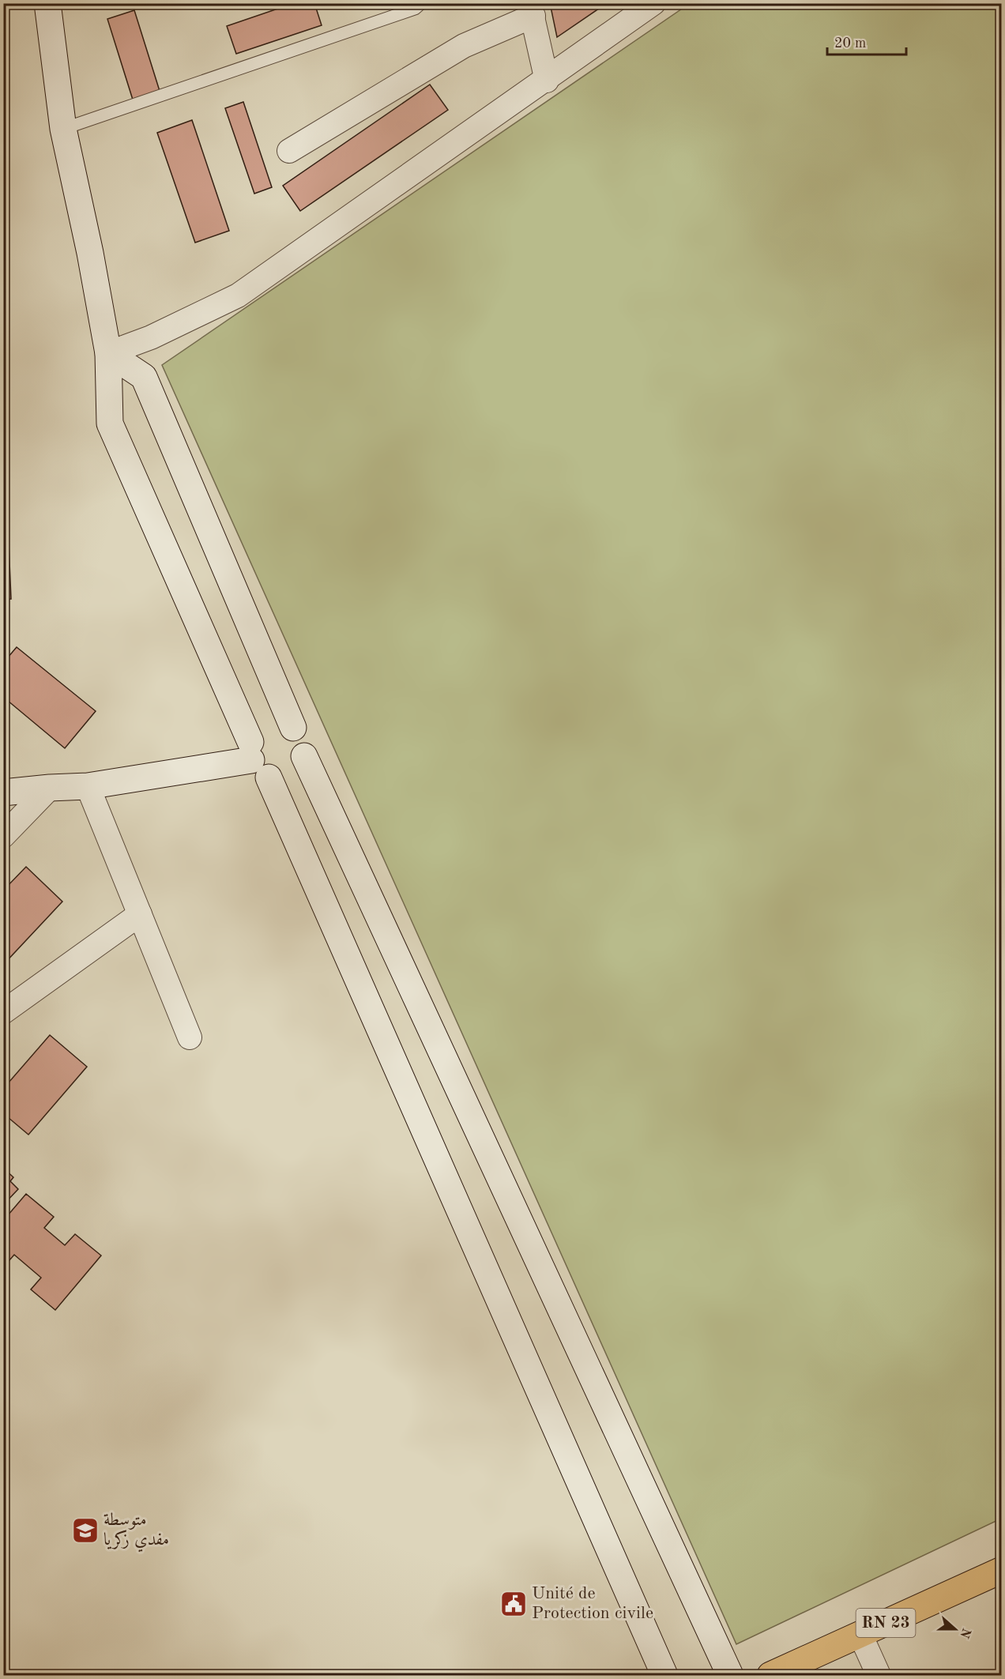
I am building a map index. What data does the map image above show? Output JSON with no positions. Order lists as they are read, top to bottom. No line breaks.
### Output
{"streets":{"main road":["RN 23"]},"places":{"school or university":["متوسطة مفدي زكريا"],"public building":["Unité de Protection civile"]},"scale_bar":"20 m","north":"right"}
